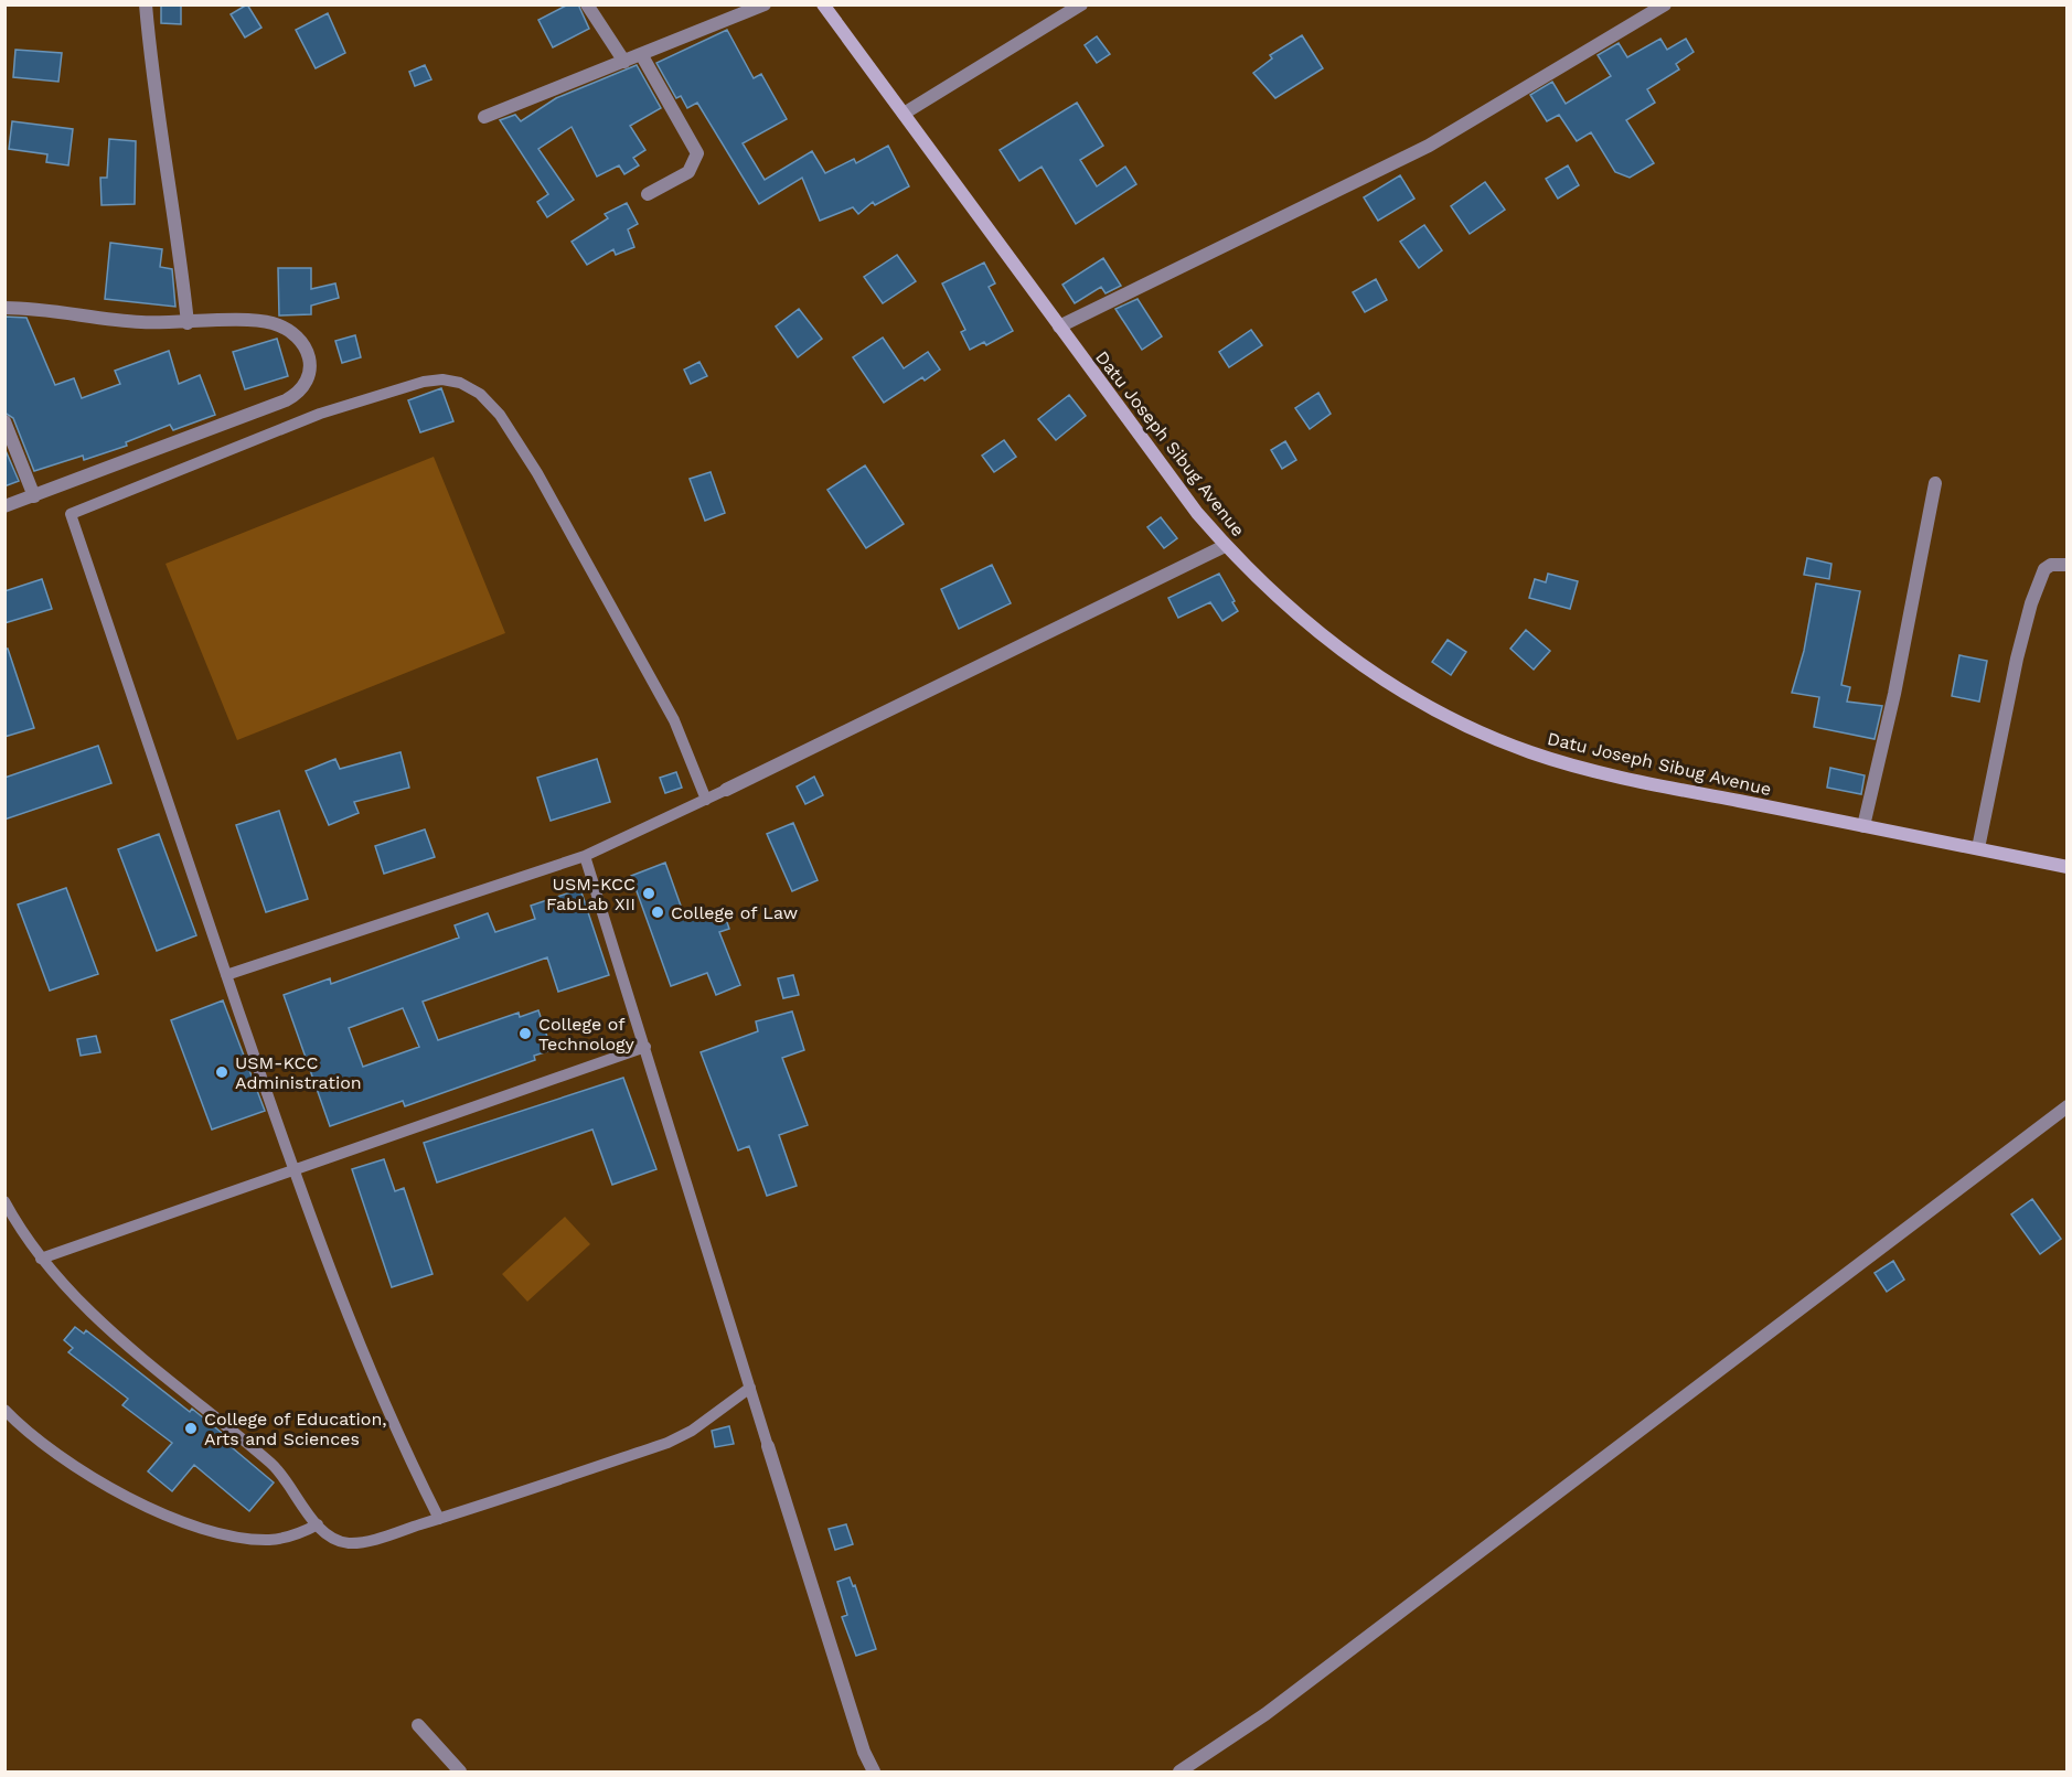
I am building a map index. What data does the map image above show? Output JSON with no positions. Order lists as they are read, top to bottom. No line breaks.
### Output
{"streets":{"main road":["Datu Joseph Sibug Avenue"]},"places":["USM-KCC FabLab XII","College of Law","College of Technology","USM-KCC Administration","College of Education, Arts and Sciences"]}
